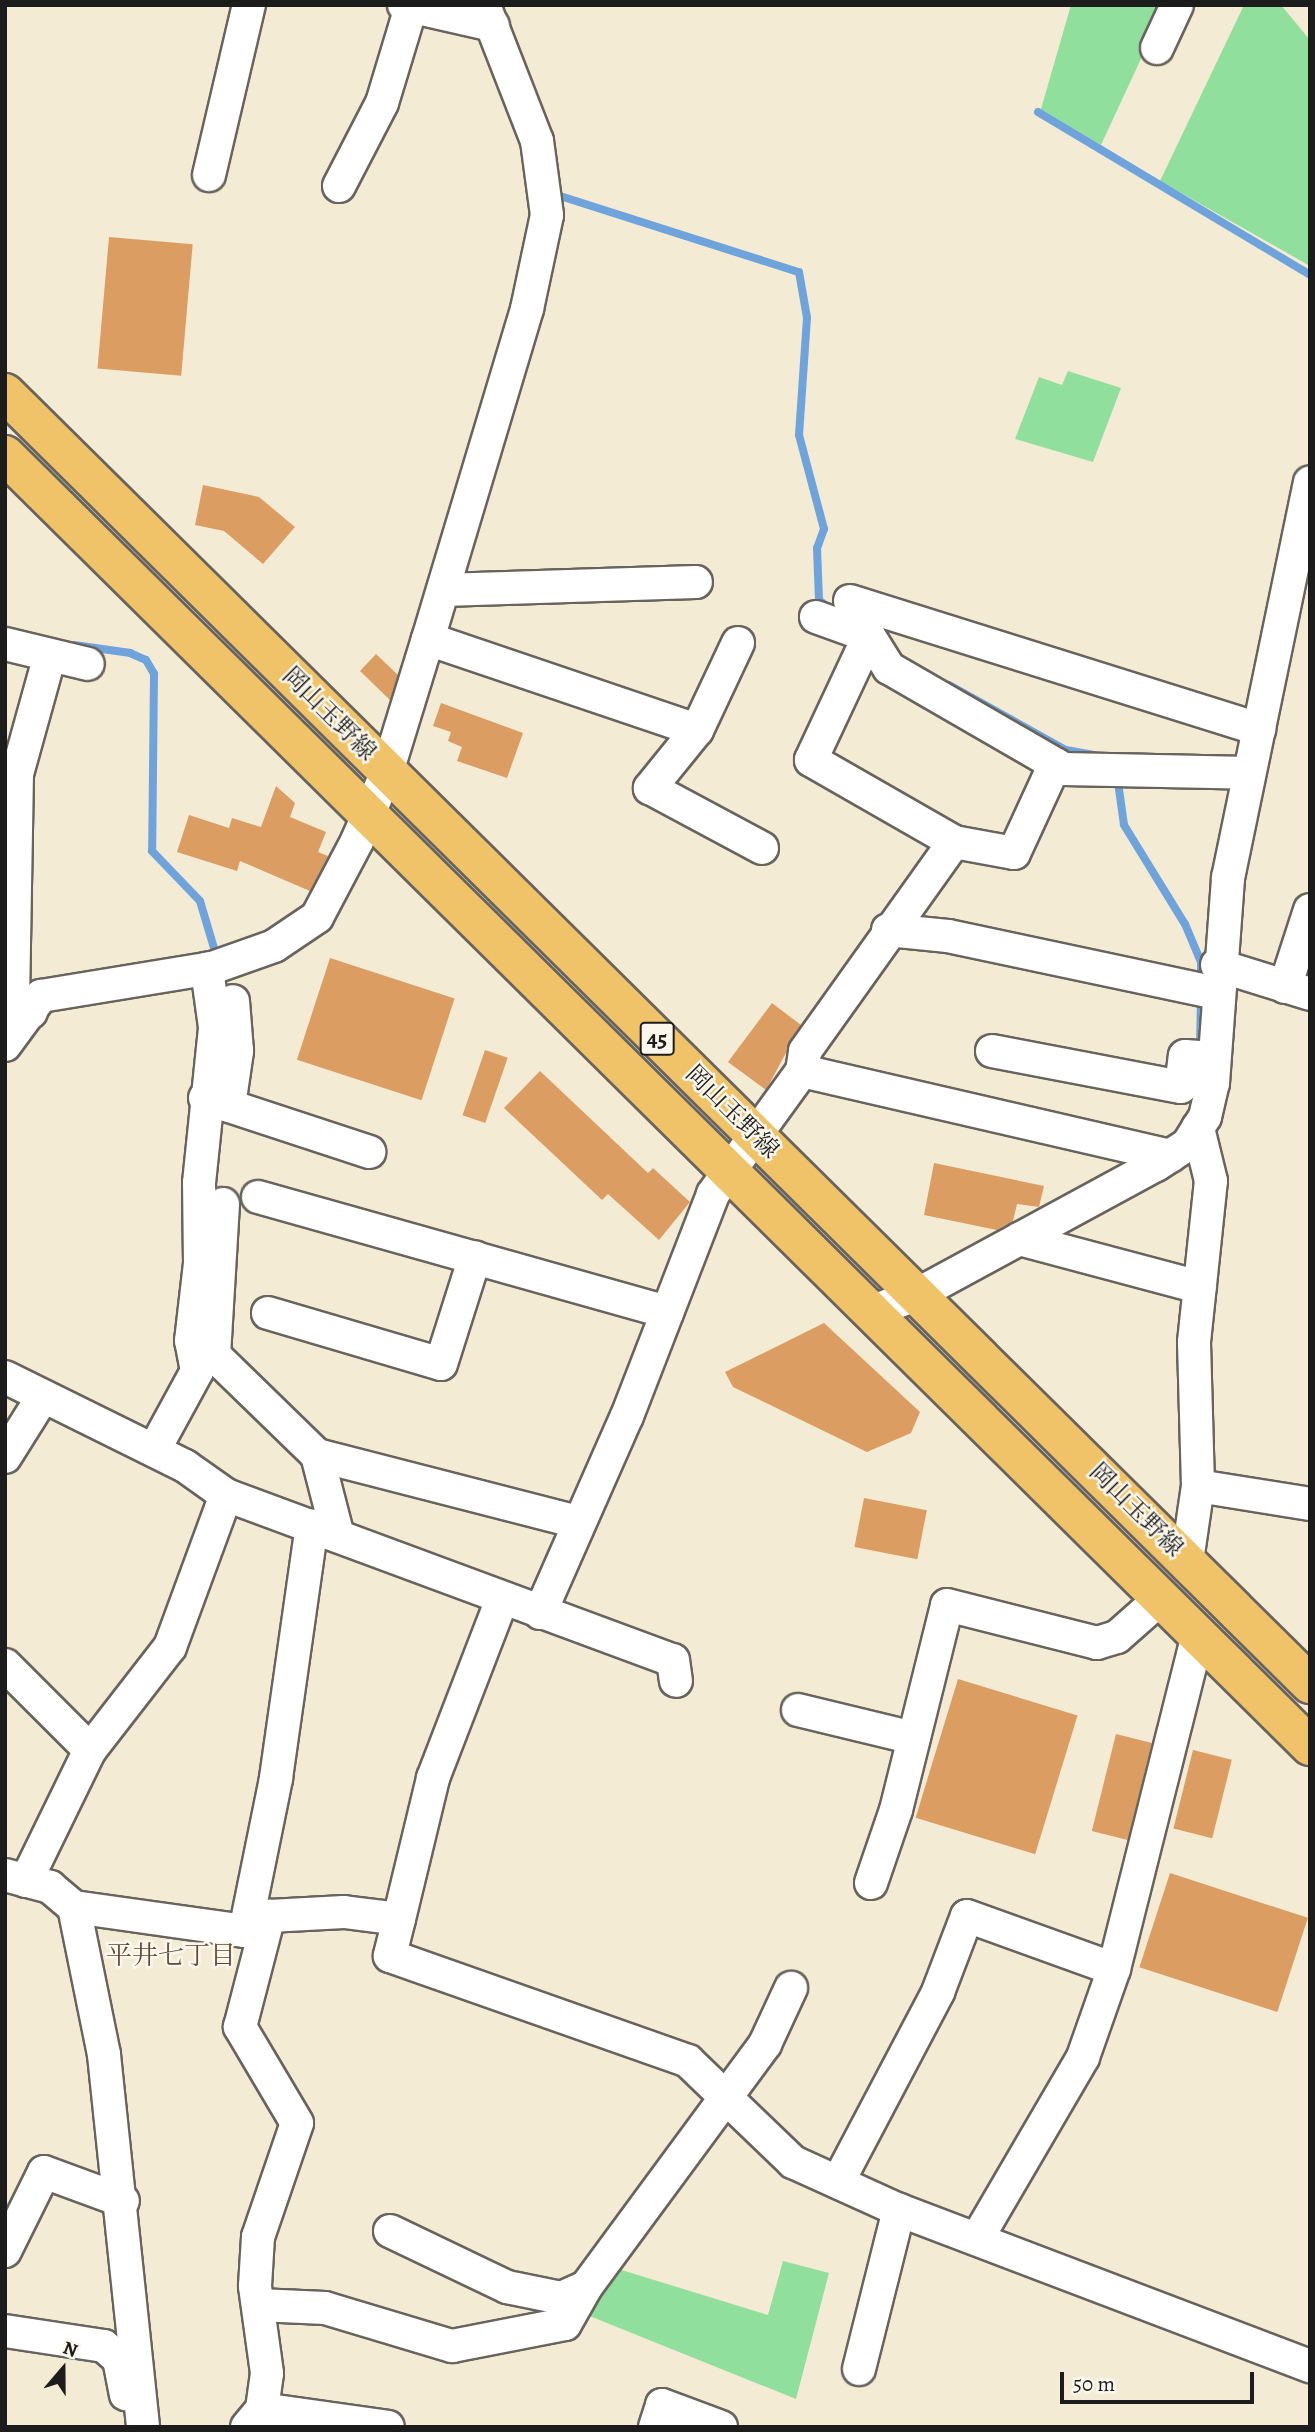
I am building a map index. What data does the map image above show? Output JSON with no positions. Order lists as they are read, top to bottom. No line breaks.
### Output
{"streets":{"main road":["岡山玉野線","45"]},"districts":["平井七丁目"],"scale_bar":"50 m","north":"top"}
